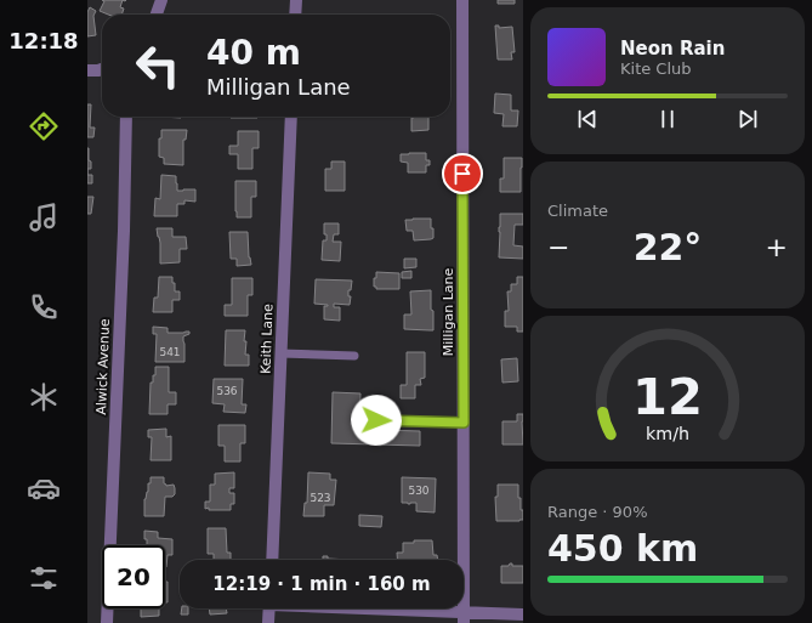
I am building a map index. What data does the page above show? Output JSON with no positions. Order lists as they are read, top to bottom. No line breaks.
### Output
{"streets":{"street":["Milligan Lane","Keith Lane","Alwick Avenue"]},"house_numbers":["541","536","530","523"],"page":{"tabs":"12:18","turn":["40 m","Milligan Lane"],"song":["Neon Rain","Kite Club"],"tile":["Climate",["Range · 90%","450 km"]],"heat":["−","22°","+"],"limit":"20","trip":"12:19 · 1 min · 160 m","gauge":["12","km/h"]}}
